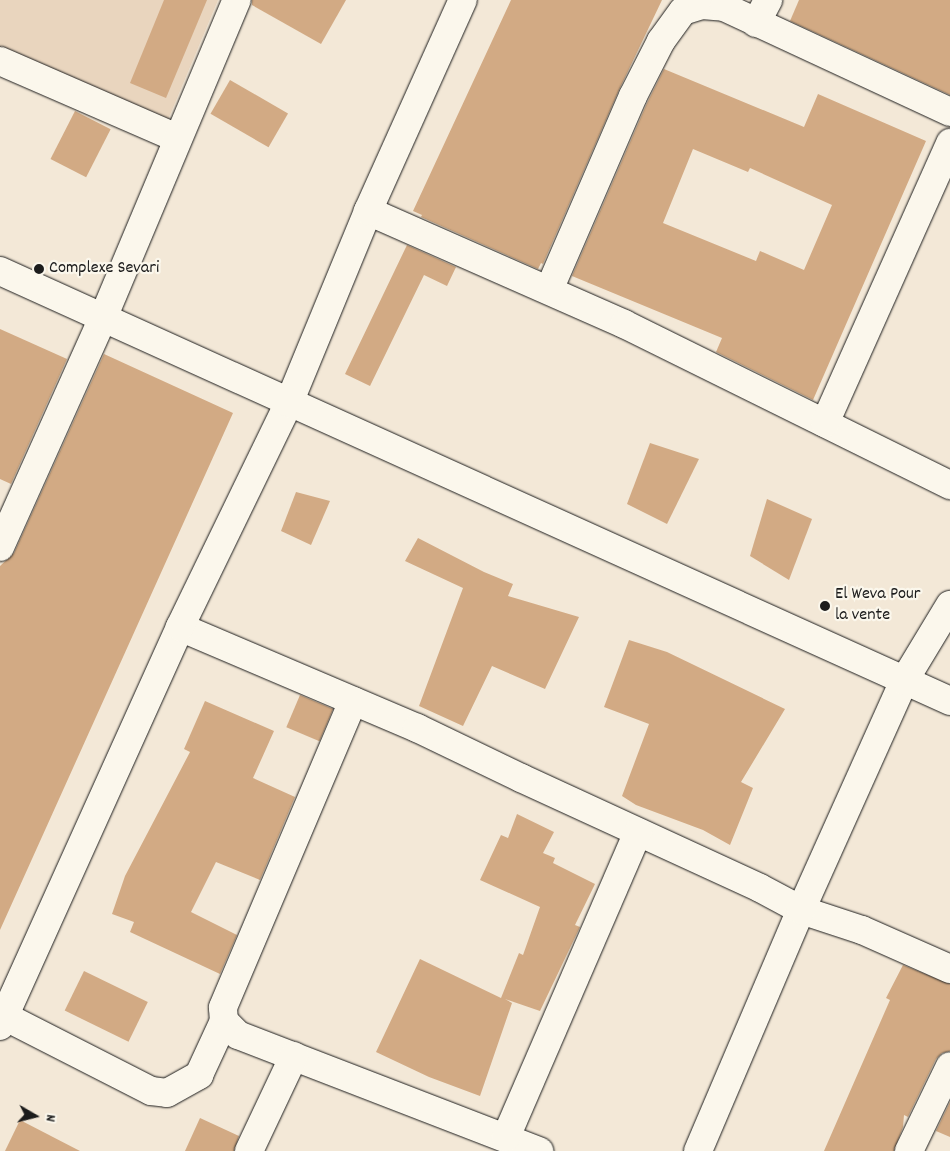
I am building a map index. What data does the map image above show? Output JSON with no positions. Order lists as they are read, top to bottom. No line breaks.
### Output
{"places":["Complexe Sevari","El Weva Pour la vente"],"north":"right"}
